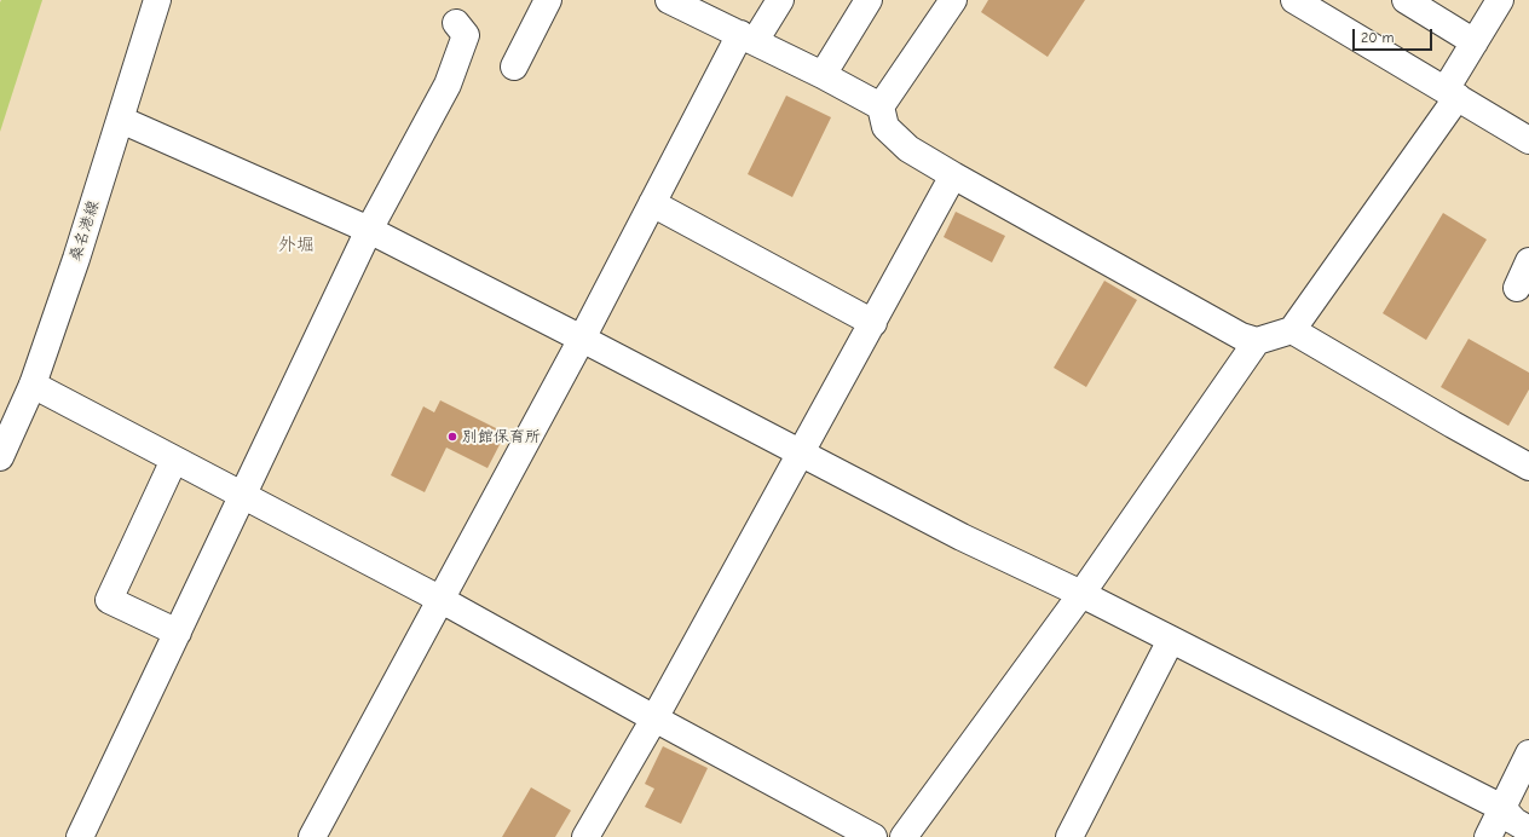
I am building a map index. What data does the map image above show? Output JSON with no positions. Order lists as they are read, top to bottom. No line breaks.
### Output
{"streets":{"street":["桑名港線"]},"districts":["外堀"],"places":["別館保育所"],"scale_bar":"20 m"}
